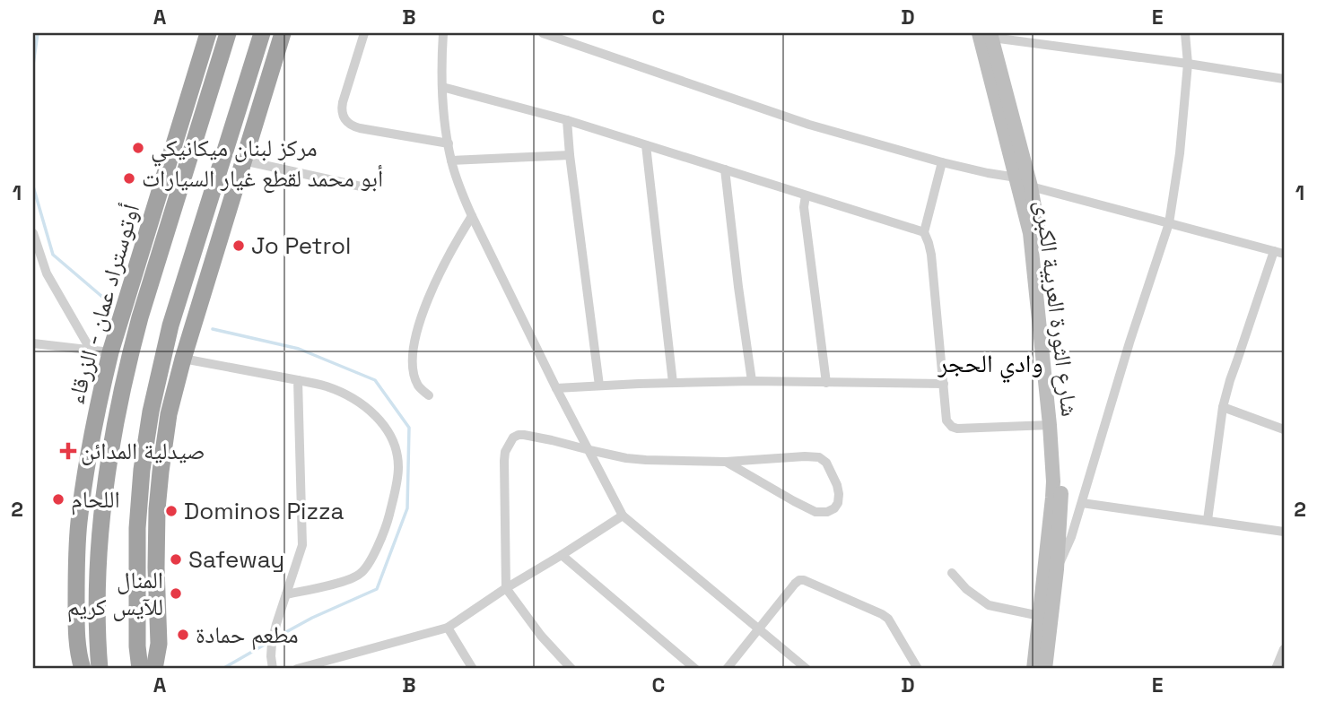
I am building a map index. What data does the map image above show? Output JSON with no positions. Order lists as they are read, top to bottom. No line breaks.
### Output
{"streets":{"highway":["أوتوستراد عمان - الزرقاء"],"main road":["شارع الثورة العربية الكبرى"]},"districts":["وادي الحجر"],"places":{"other":["مركز لبنان ميكانيكي","أبو محمد لقطع غيار السيارات","Jo Petrol","اللحام","Dominos Pizza","Safeway","المنال للآيس كريم","مطعم حمادة"],"health":["صيدلية المدائن"]},"grid":{"columns":["A","B","C","D","E"],"rows":["1","2"]}}
